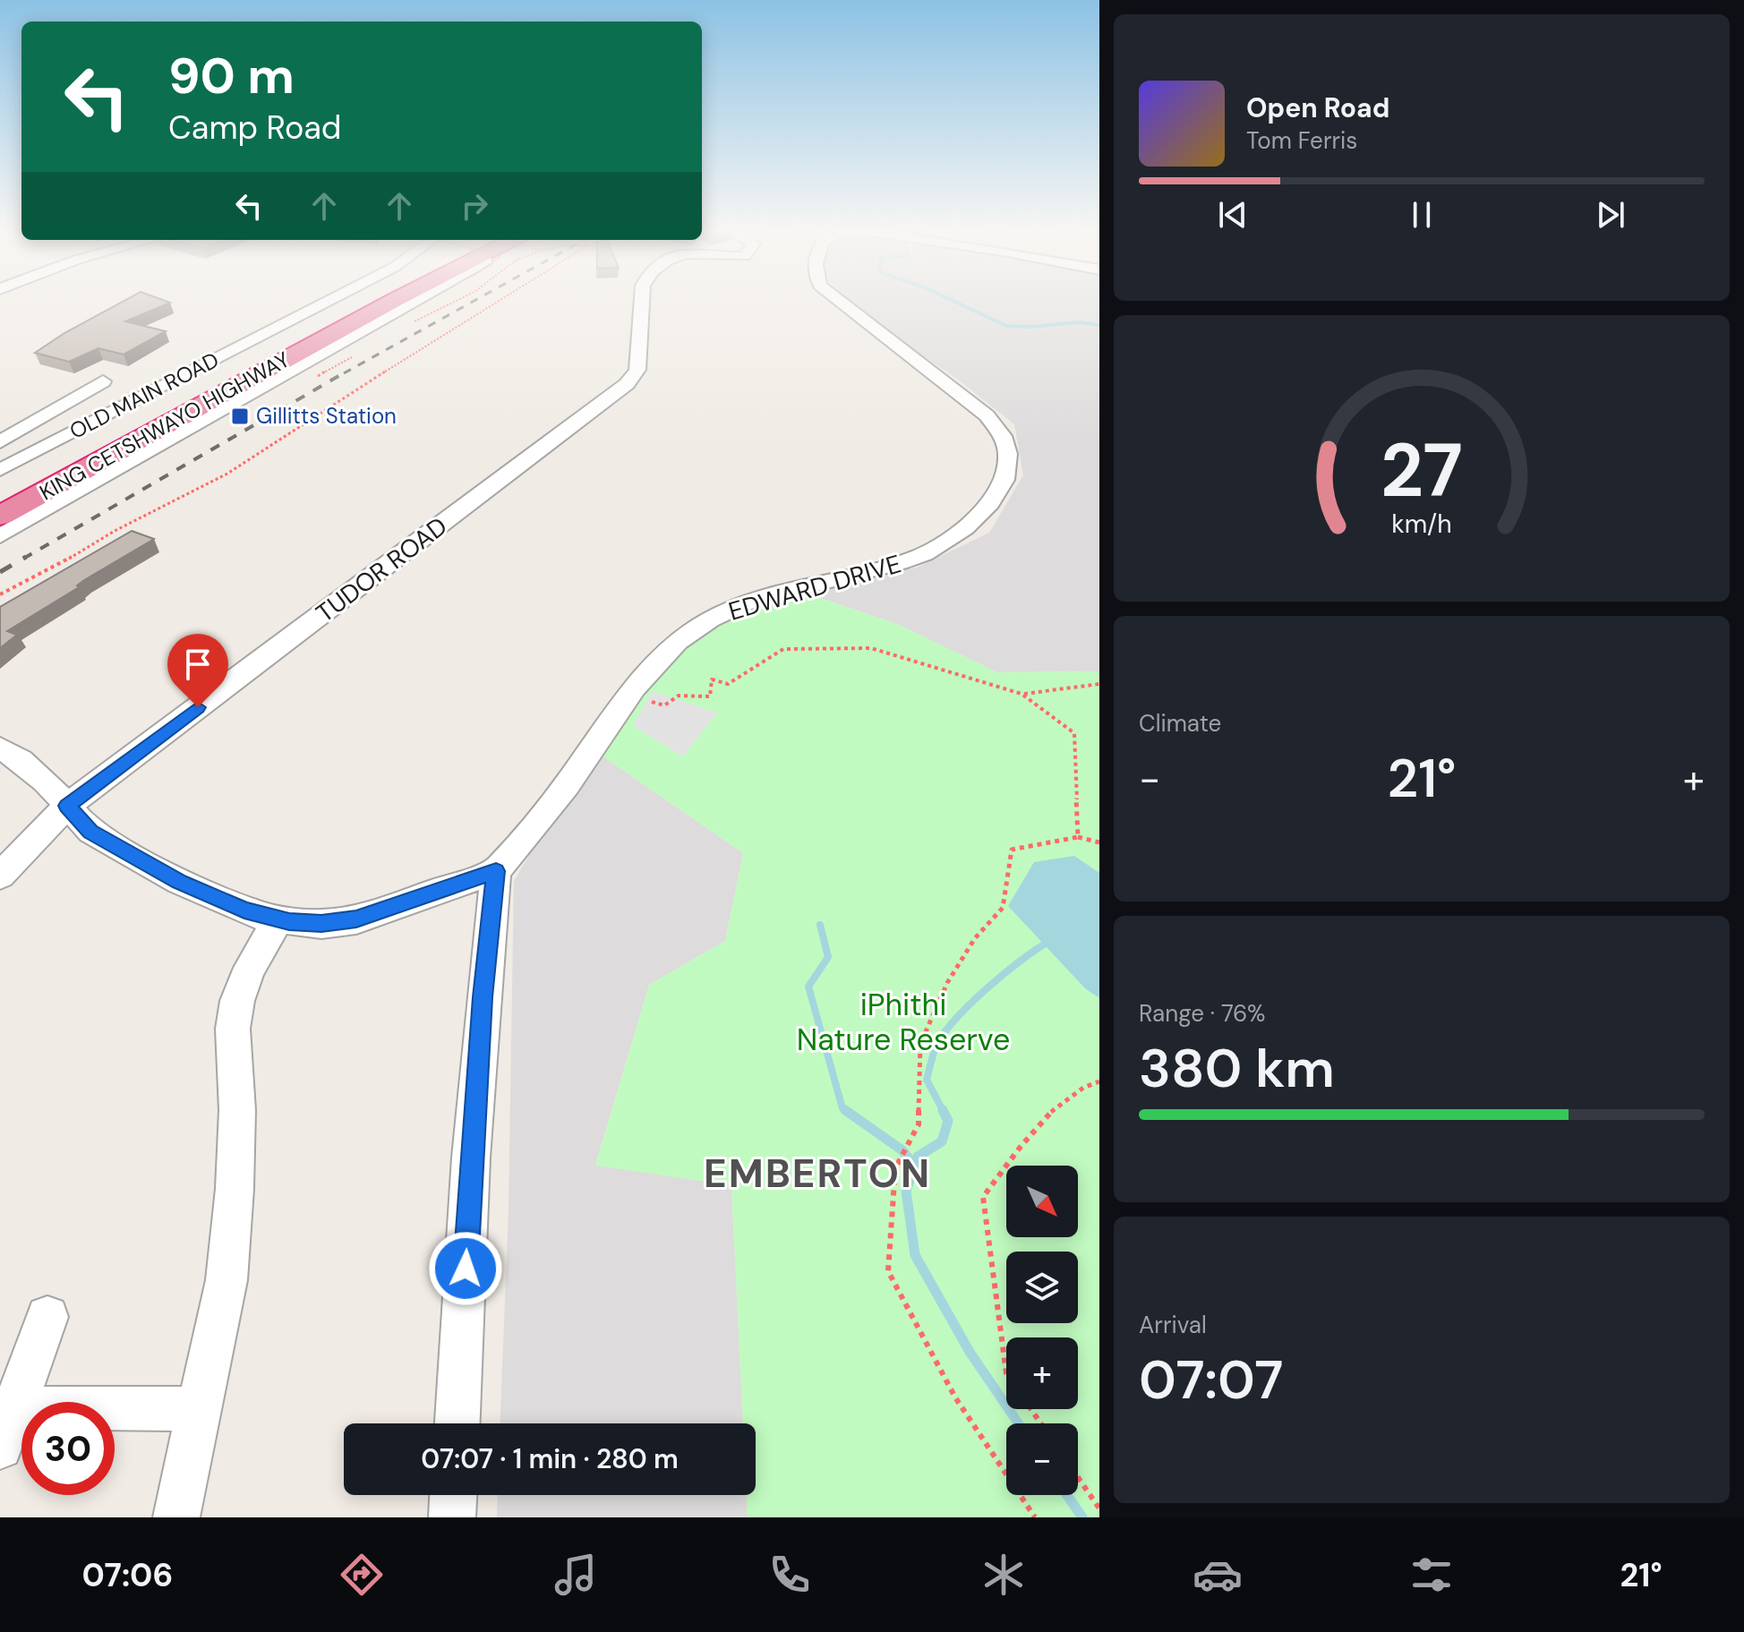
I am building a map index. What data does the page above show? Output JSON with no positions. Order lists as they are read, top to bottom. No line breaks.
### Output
{"streets":{"highway":["KING CETSHWAYO HIGHWAY"],"street":["OLD MAIN ROAD","TUDOR ROAD","EDWARD DRIVE"]},"districts":["EMBERTON"],"parks":["iPhithi Nature Reserve"],"places":{"transit":["Gillitts Station"]},"north":"bottom right","page":{"turn":["90 m","Camp Road"],"song":["Open Road","Tom Ferris"],"tile":["Climate",["Range · 76%","380 km"],["Arrival","07:07"]],"heat":["−","21°","+"],"map_buttons":["+","−"],"limit":"30","trip":"07:07 · 1 min · 280 m","tabs":["07:06","21°"],"gauge":["27","km/h"]}}
